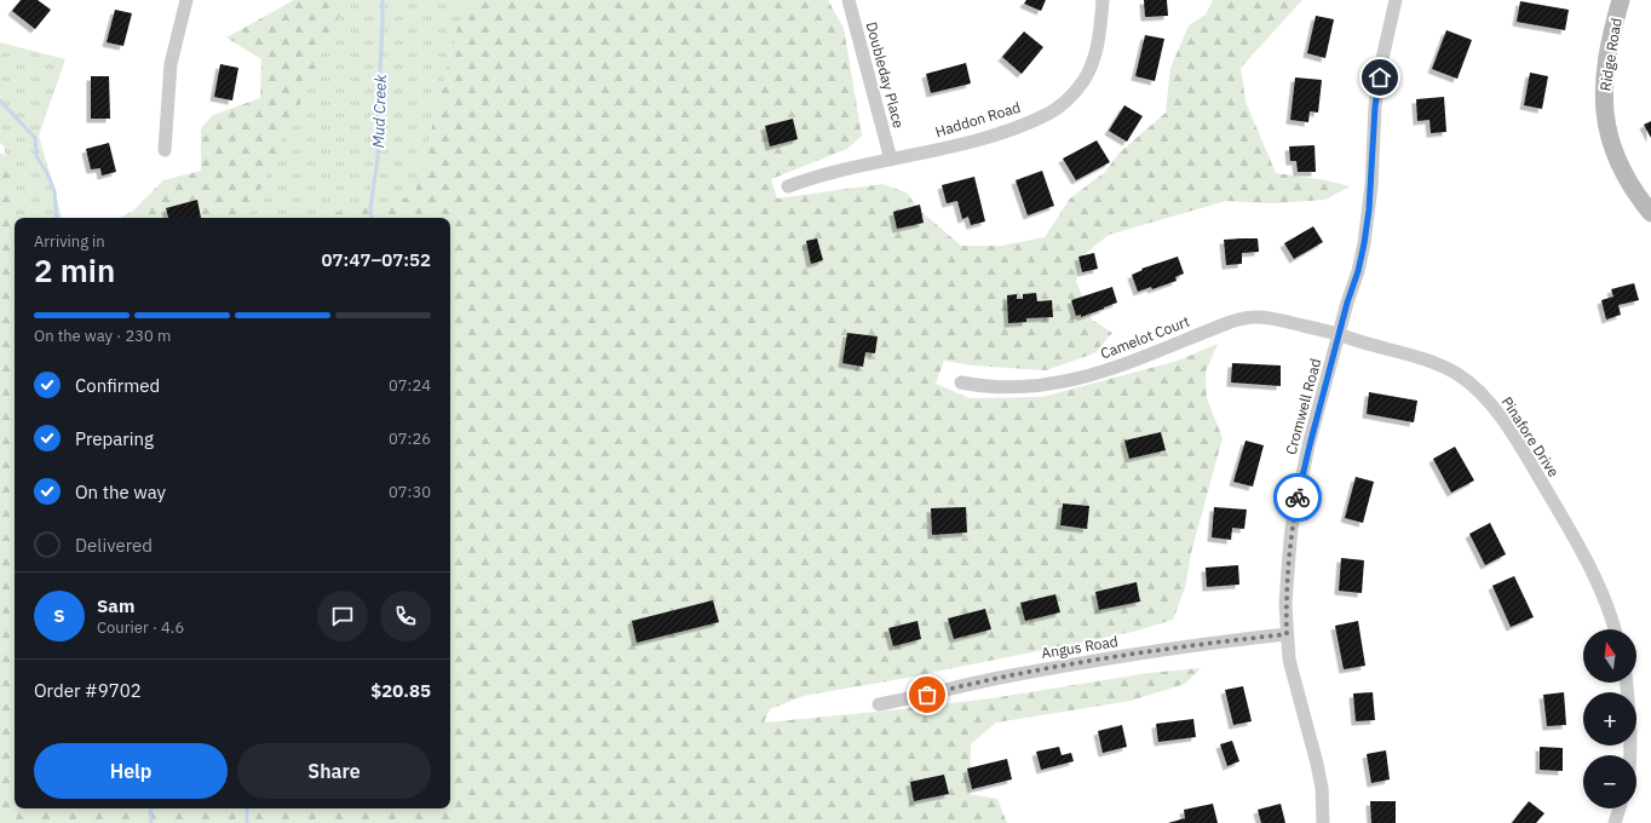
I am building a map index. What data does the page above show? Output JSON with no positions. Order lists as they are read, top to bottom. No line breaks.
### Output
{"streets":{"street":["Ridge Road","Doubleday Place","Haddon Road","Camelot Court","Cromwell Road","Pinafore Drive","Angus Road"]},"crossings":[["Doubleday Place","Haddon Road"],["Camelot Court","Cromwell Road"],["Camelot Court","Pinafore Drive"],["Cromwell Road","Pinafore Drive"],["Cromwell Road","Angus Road"]],"water":["Mud Creek"],"north":"top","page":{"heading":["2 min","Arriving in","07:47–07:52"],"panel":["Sam","Courier · 4.6","Order #9702","$20.85"],"bar":"On the way · 230 m","list":[["Confirmed","07:24"],["Preparing","07:26"],["On the way","07:30"],"Delivered"],"round":"S","map_buttons":["+","−"],"buttons":["Help","Share"]}}
